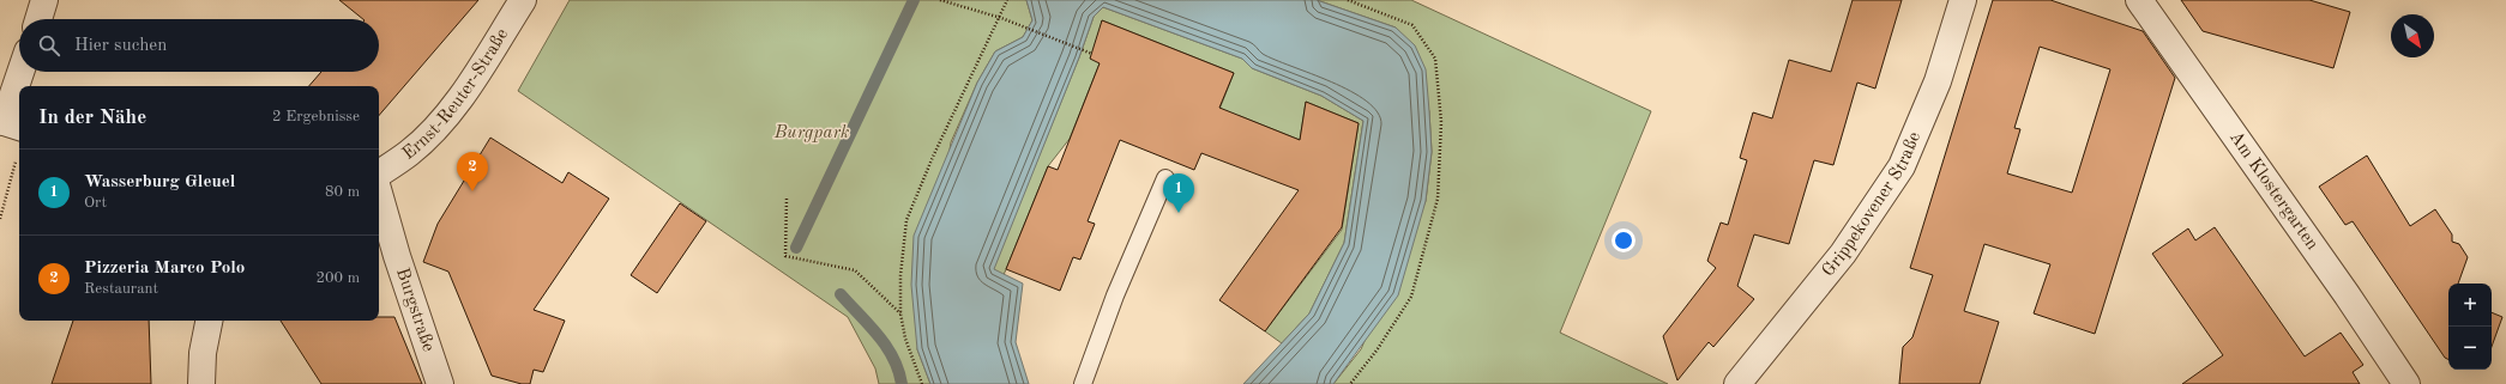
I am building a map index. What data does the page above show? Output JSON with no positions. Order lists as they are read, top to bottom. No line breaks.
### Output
{"streets":{"street":["Ernst-Reuter-Straße","Am Klostergarten","Grippekovener Straße","Burgstraße"]},"parks":["Burgpark"],"north":"bottom right","page":{"search":"Hier suchen","heading":["In der Nähe","2 Ergebnisse"],"list":[{"mark":"1","name":"Wasserburg Gleuel","note":"Ort","value":"80 m"},{"mark":"2","name":"Pizzeria Marco Polo","note":"Restaurant","value":"200 m"}],"pins":["2","1"],"map_buttons":["+","−"]}}
